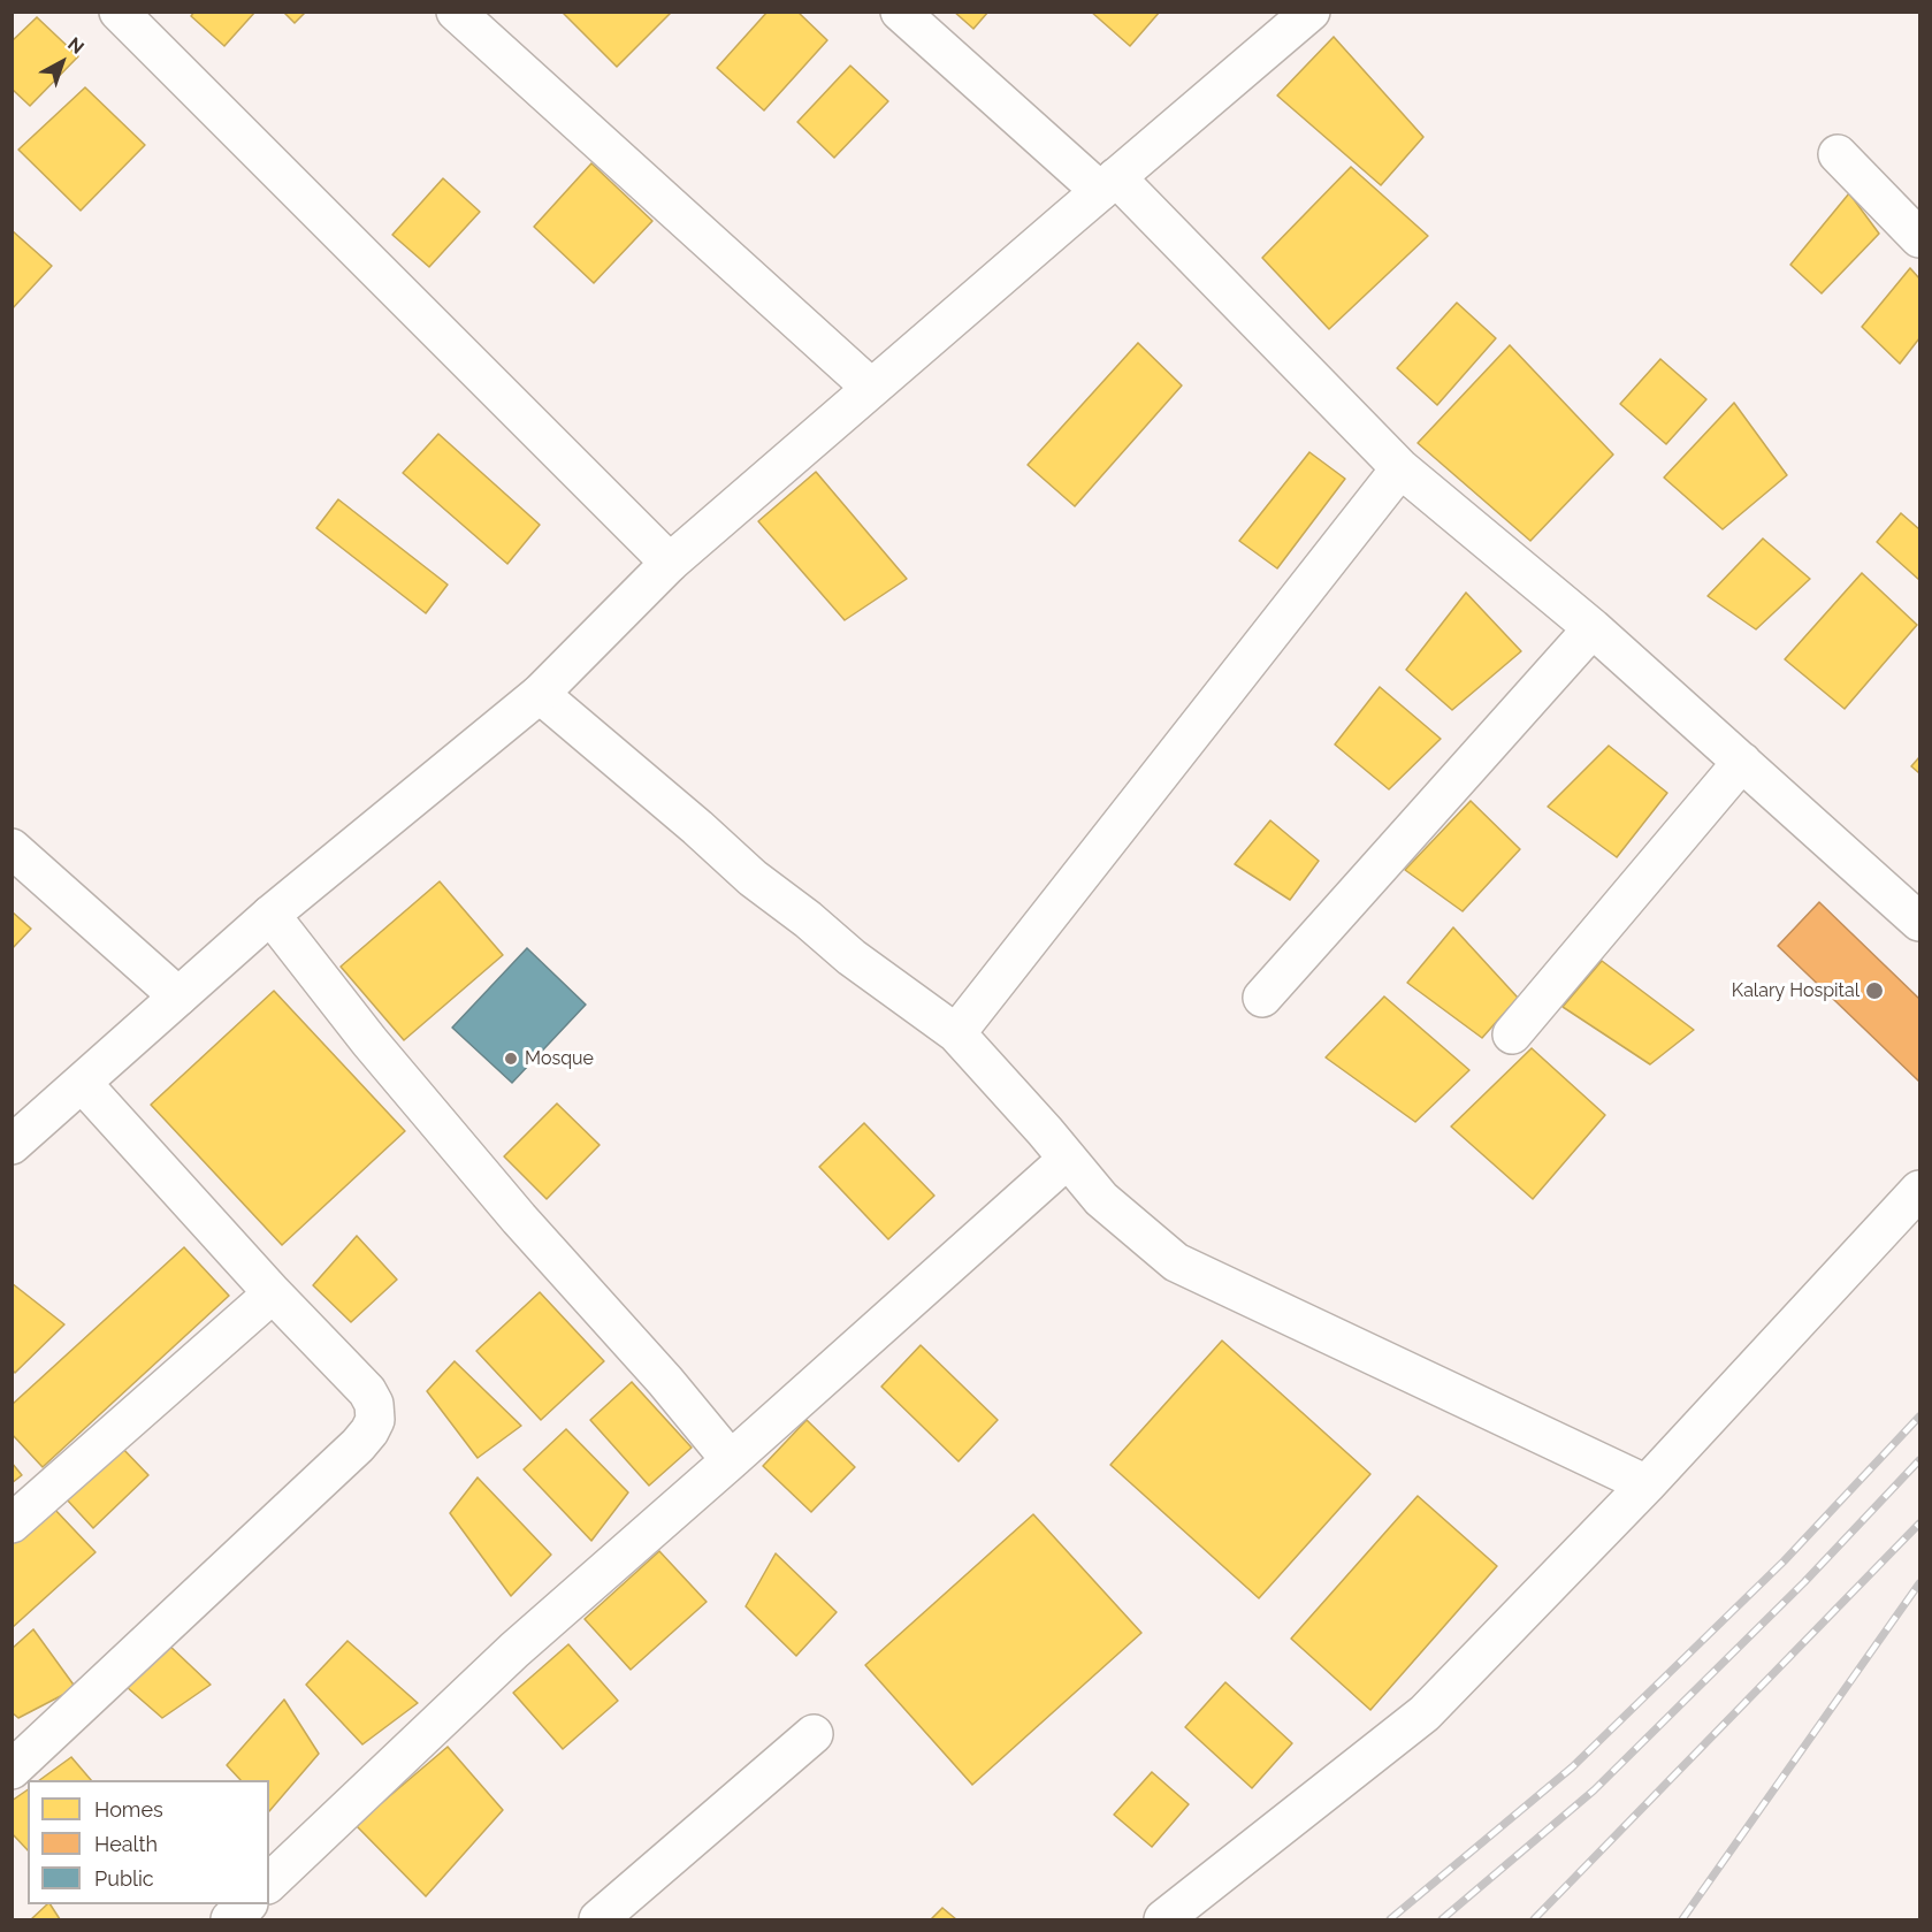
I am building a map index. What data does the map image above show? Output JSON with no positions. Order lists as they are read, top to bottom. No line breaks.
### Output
{"places":["Kalary Hospital","Mosque"],"legend":["Homes","Health","Public"],"north":"top right"}
